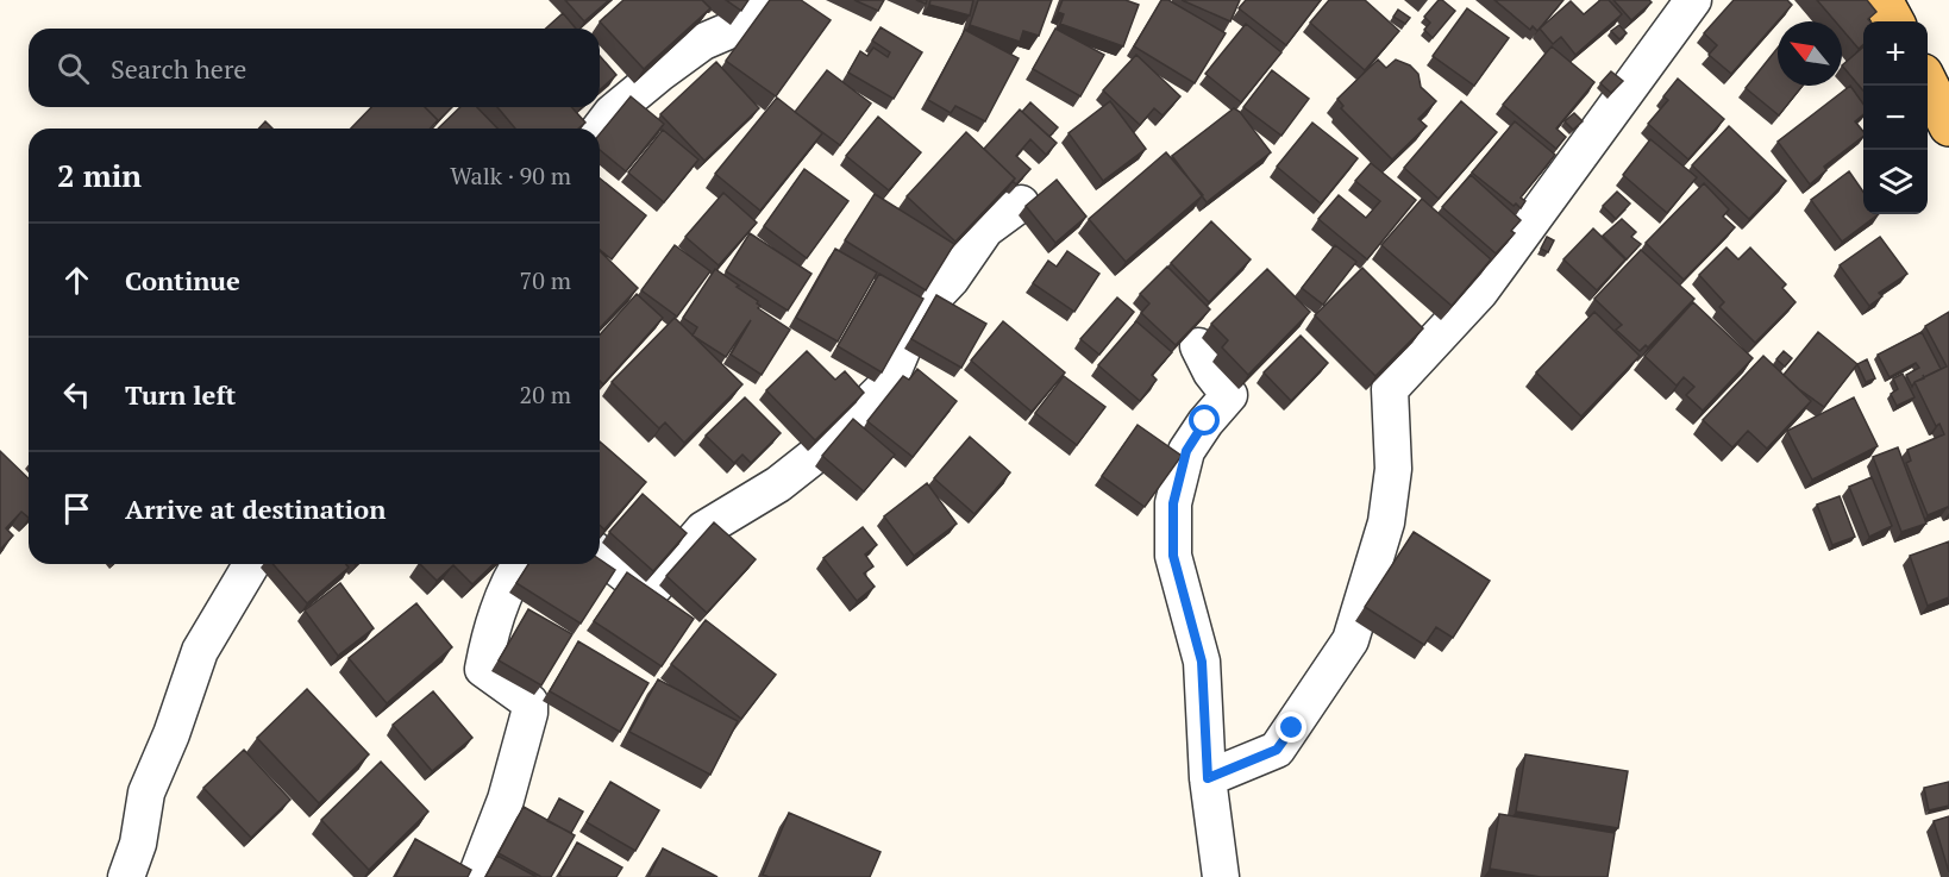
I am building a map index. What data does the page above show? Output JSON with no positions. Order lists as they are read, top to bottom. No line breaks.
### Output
{"north":"top left","page":{"map_buttons":["+","−"],"search":"Search here","heading":["2 min","Walk · 90 m"],"list":[["Continue","70 m"],["Turn left","20 m"],"Arrive at destination"]}}
